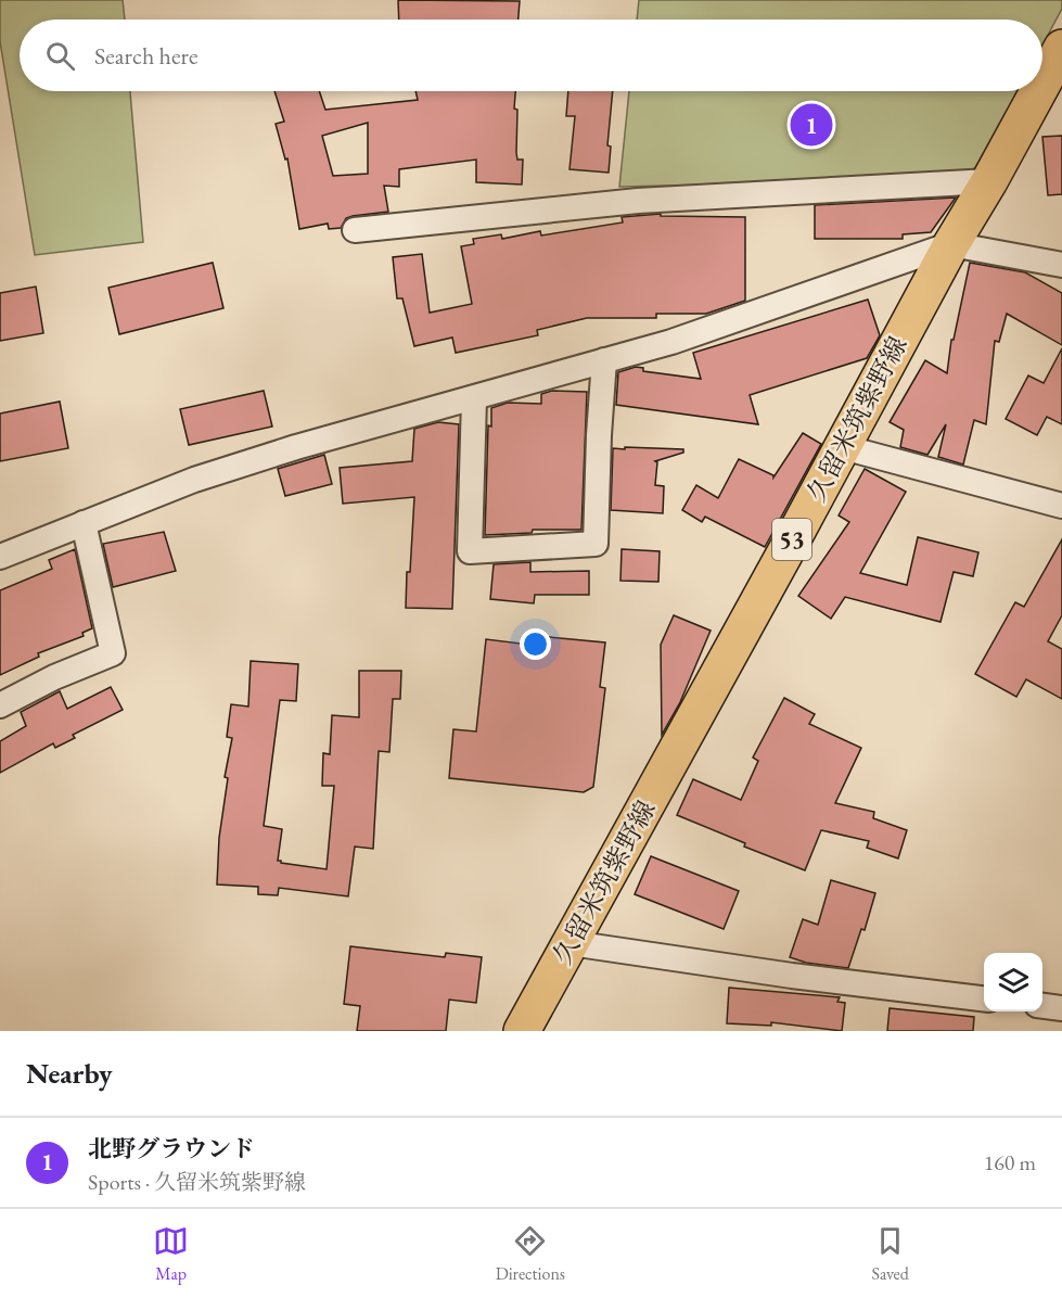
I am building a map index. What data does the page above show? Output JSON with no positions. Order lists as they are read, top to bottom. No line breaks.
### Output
{"streets":{"main road":["久留米筑紫野線","53"]},"page":{"search":"Search here","pins":"1","heading":"Nearby","list":[{"mark":"1","name":"北野グラウンド","note":"Sports · 久留米筑紫野線","value":"160 m"}],"nav":["Map","Directions","Saved"]}}
